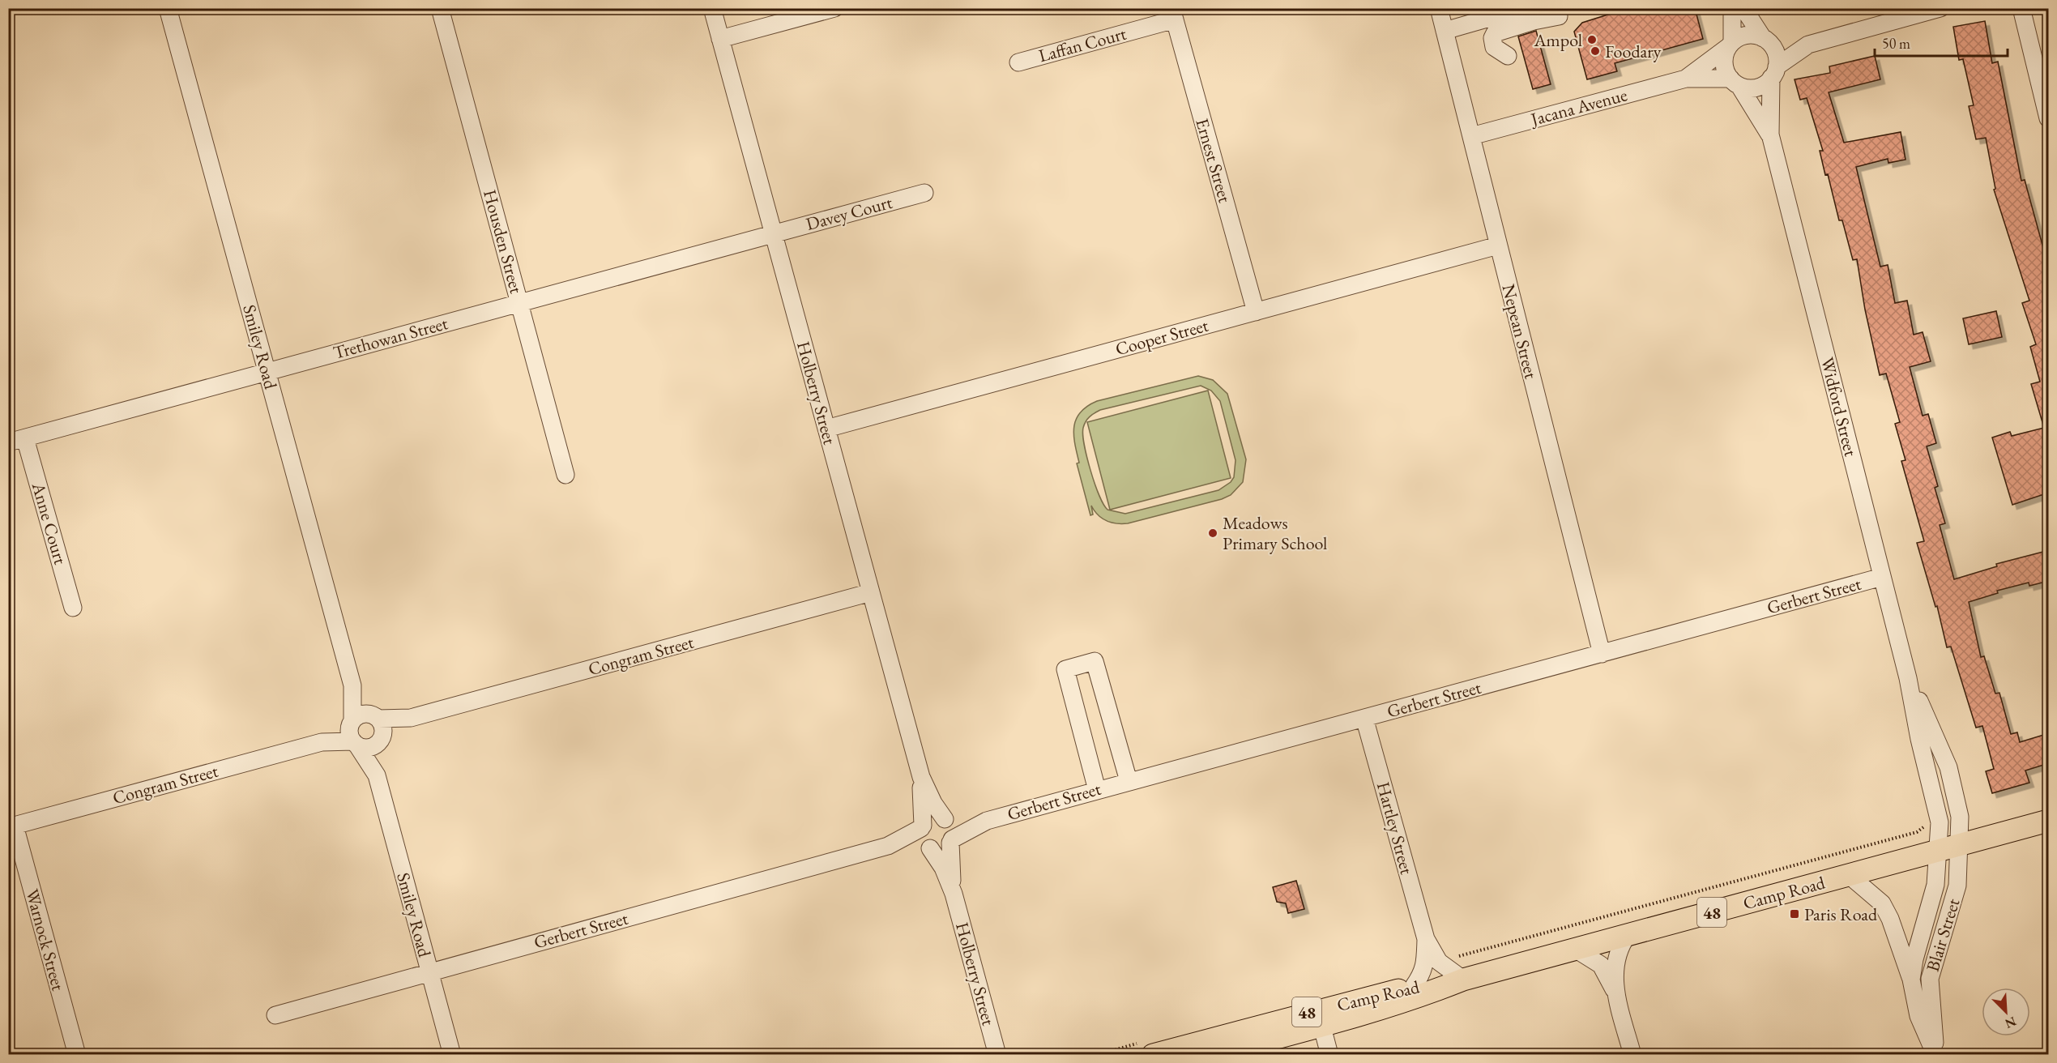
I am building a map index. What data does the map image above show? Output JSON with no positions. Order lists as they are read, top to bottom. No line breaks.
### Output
{"streets":{"main road":["Camp Road","48"],"street":["Laffan Court","Jacana Avenue","Ernest Street","Davey Court","Housden Street","Nepean Street","Cooper Street","Trethowan Street","Smiley Road","Holberry Street","Widford Street","Anne Court","Gerbert Street","Congram Street","Hartley Street","Blair Street","Warnock Street"]},"crossings":[["Laffan Court","Ernest Street"],["Jacana Avenue","Nepean Street"],["Jacana Avenue","Widford Street"],["Ernest Street","Cooper Street"],["Davey Court","Trethowan Street"],["Davey Court","Holberry Street"],["Housden Street","Trethowan Street"],["Nepean Street","Cooper Street"],["Nepean Street","Gerbert Street"],["Cooper Street","Holberry Street"],["Trethowan Street","Smiley Road"],["Trethowan Street","Holberry Street"],["Trethowan Street","Anne Court"],["Smiley Road","Gerbert Street"],["Smiley Road","Congram Street"],["Holberry Street","Gerbert Street"],["Holberry Street","Congram Street"],["Widford Street","Gerbert Street"],["Widford Street","Camp Road"],["Widford Street","Blair Street"],["Gerbert Street","Hartley Street"],["Congram Street","Warnock Street"],["Hartley Street","Camp Road"],["Camp Road","Blair Street"]],"places":{"other":["Ampol","Foodary","Meadows Primary School"],"transit":["Paris Road"]},"scale_bar":"50 m","north":"bottom right"}
